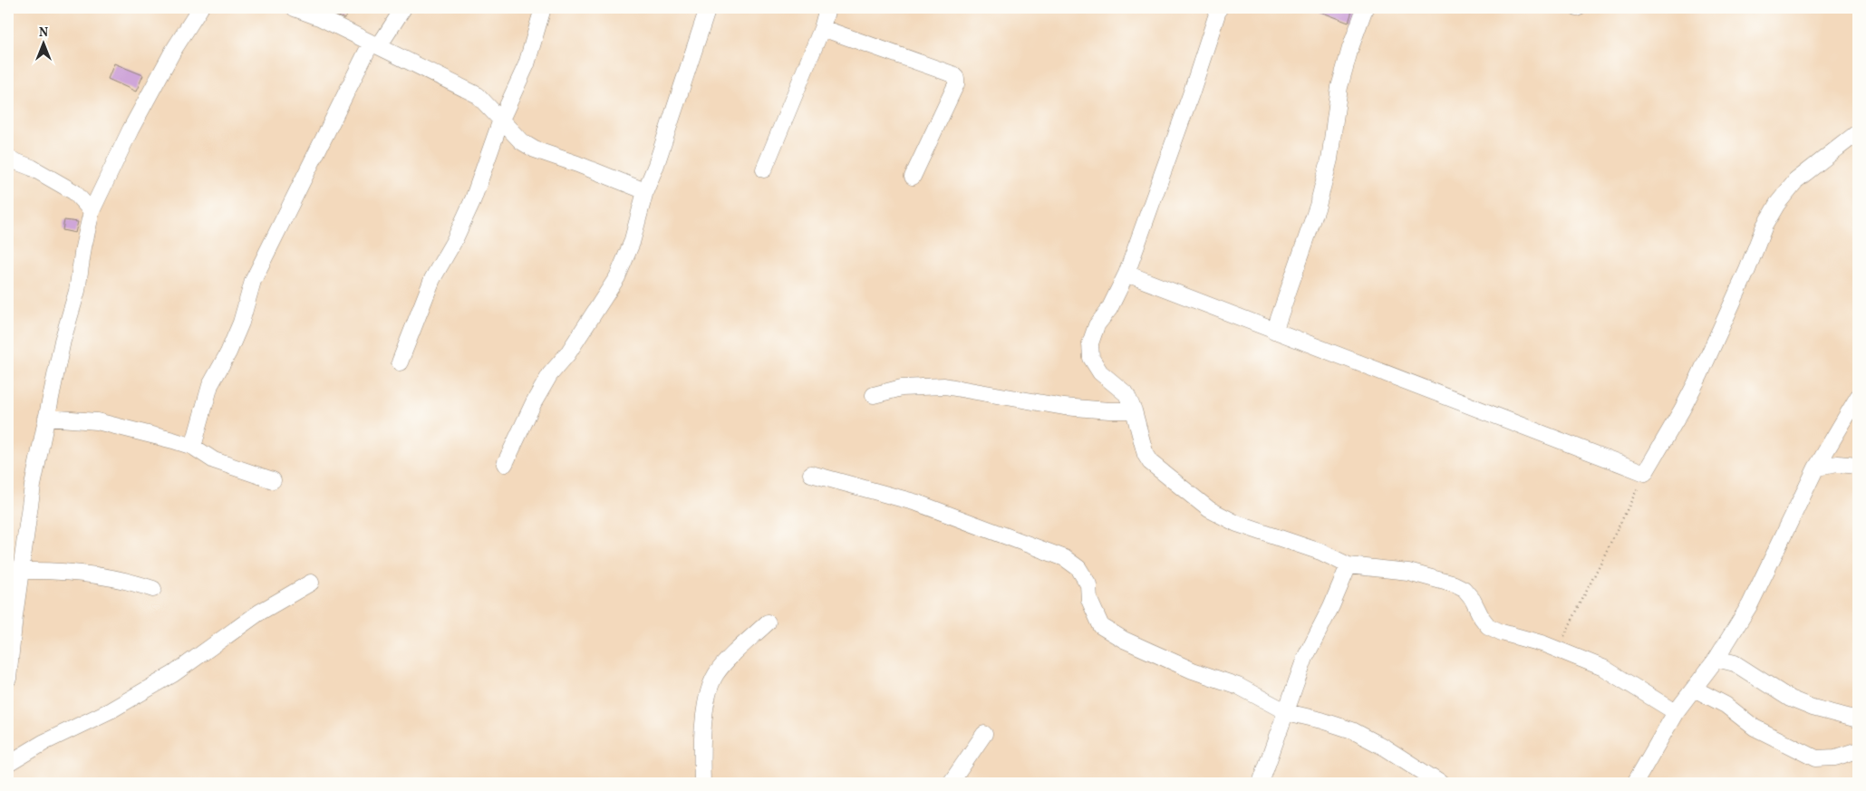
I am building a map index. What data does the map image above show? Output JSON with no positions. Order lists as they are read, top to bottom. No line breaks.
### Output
{"north":"top"}
